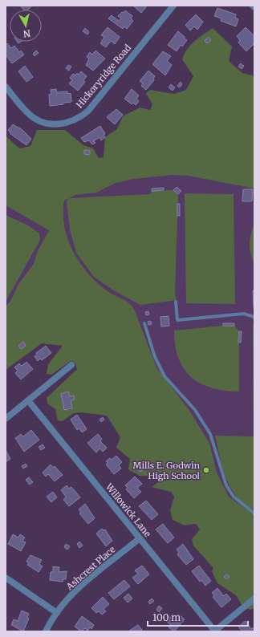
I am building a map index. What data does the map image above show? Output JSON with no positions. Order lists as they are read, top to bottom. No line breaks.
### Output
{"streets":{"street":["Hickoryridge Road","Willowick Lane","Ashcrest Place"]},"crossings":[["Willowick Lane","Ashcrest Place"]],"places":["Mills E. Godwin High School"],"scale_bar":"100 m","north":"bottom"}
